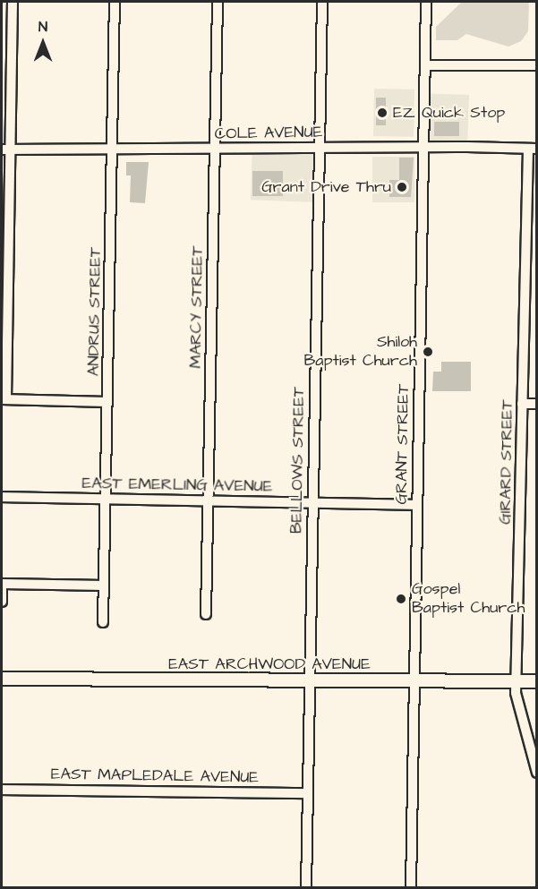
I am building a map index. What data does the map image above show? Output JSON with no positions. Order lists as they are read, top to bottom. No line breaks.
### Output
{"streets":{"main road":["EAST ARCHWOOD AVENUE"],"street":["COLE AVENUE","MARCY STREET","ANDRUS STREET","GRANT STREET","BELLOWS STREET","GIRARD STREET","EAST EMERLING AVENUE","EAST MAPLEDALE AVENUE"]},"crossings":[["COLE AVENUE","MARCY STREET"],["COLE AVENUE","ANDRUS STREET"],["COLE AVENUE","GRANT STREET"],["COLE AVENUE","BELLOWS STREET"],["COLE AVENUE","GIRARD STREET"],["MARCY STREET","EAST EMERLING AVENUE"],["ANDRUS STREET","EAST EMERLING AVENUE"],["GRANT STREET","EAST EMERLING AVENUE"],["GRANT STREET","EAST ARCHWOOD AVENUE"],["BELLOWS STREET","EAST EMERLING AVENUE"],["BELLOWS STREET","EAST ARCHWOOD AVENUE"],["BELLOWS STREET","EAST MAPLEDALE AVENUE"],["GIRARD STREET","EAST ARCHWOOD AVENUE"]],"places":["EZ Quick Stop","Grant Drive Thru","Shiloh Baptist Church","Gospel Baptist Church"],"north":"top"}
